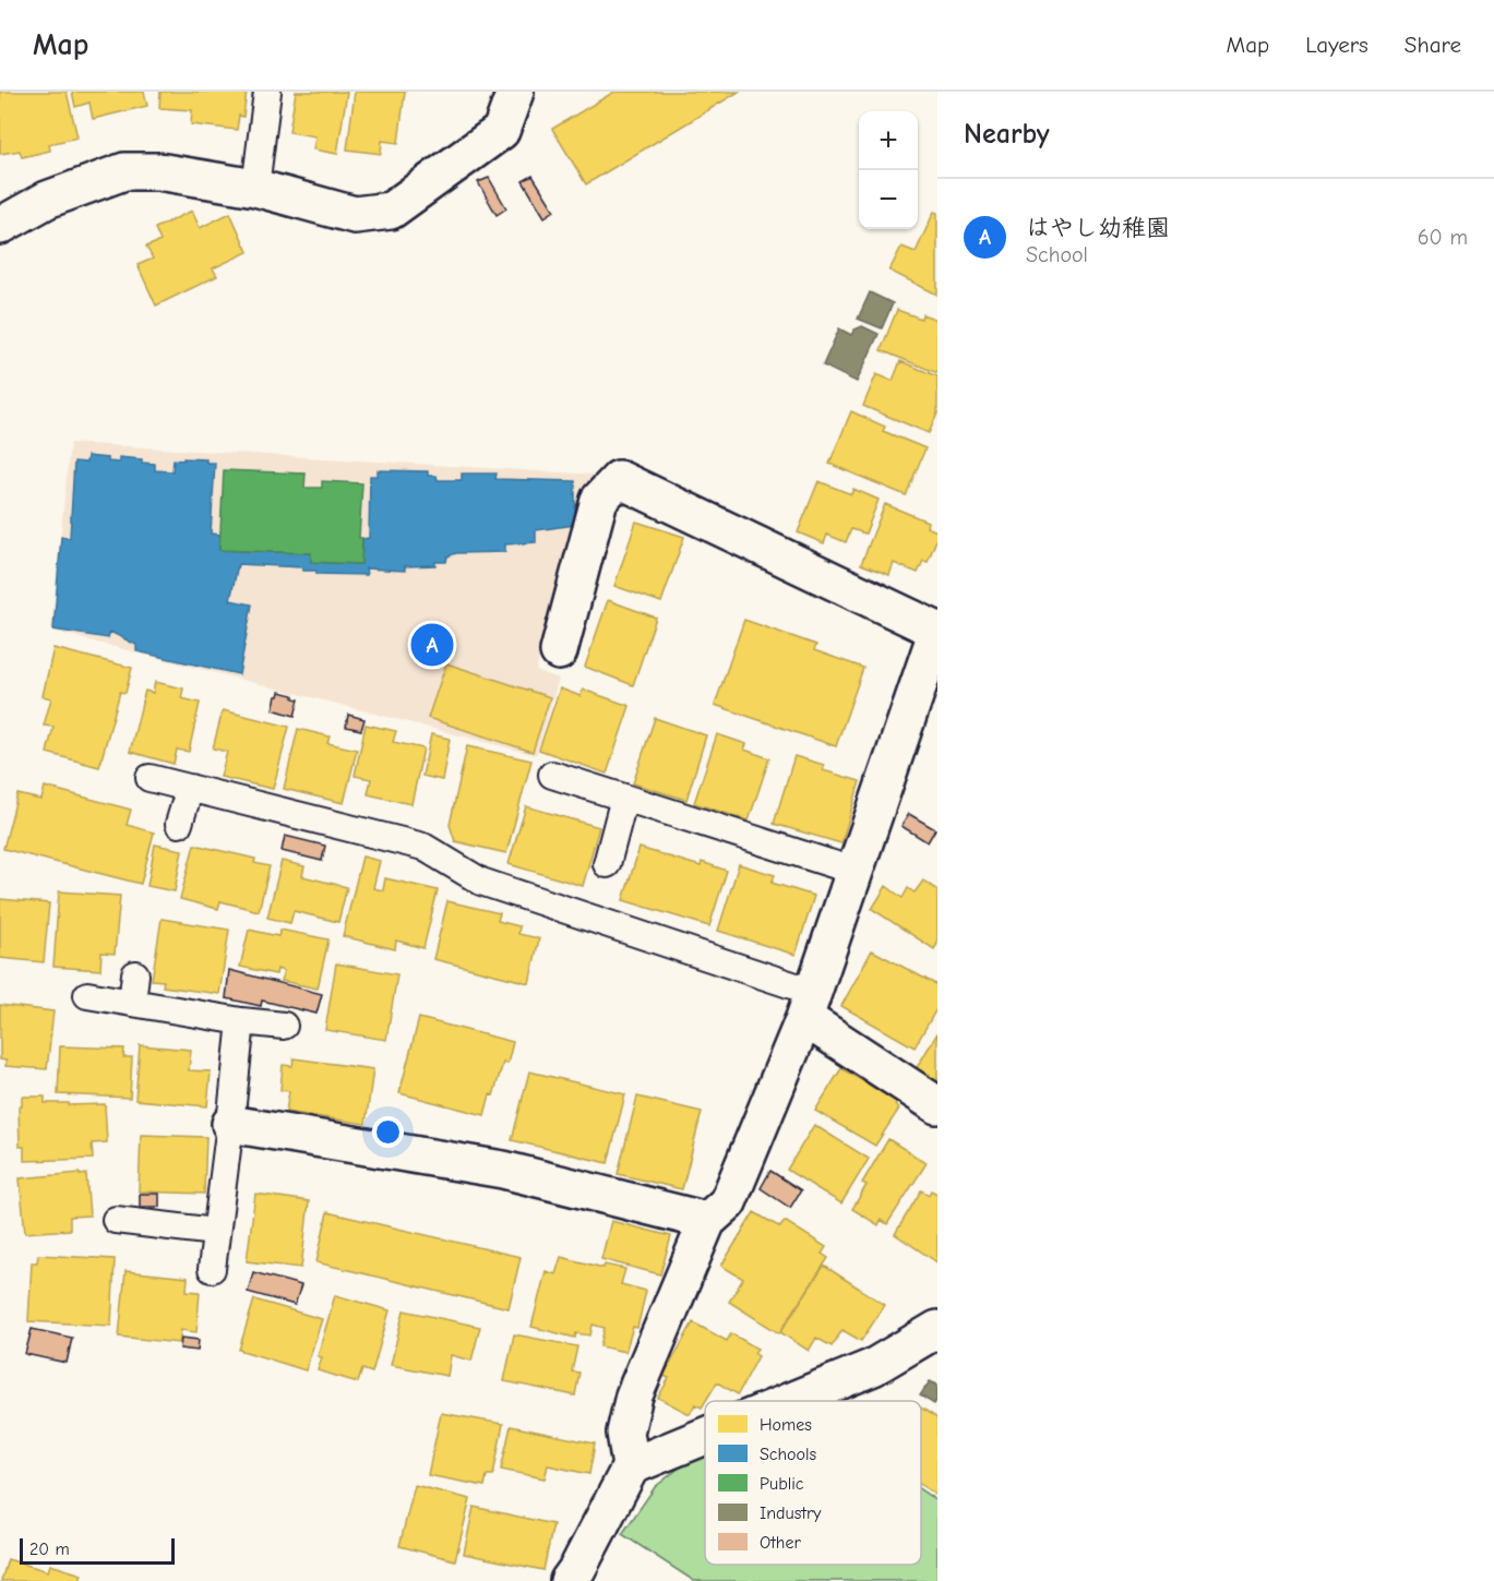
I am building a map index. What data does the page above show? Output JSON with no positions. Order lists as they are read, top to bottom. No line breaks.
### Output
{"legend":["Homes","Schools","Public","Industry","Other"],"scale_bar":"20 m","page":{"header":"Map","nav":["Map","Layers","Share"],"heading":"Nearby","map_buttons":["+","−"],"list":[{"mark":"A","name":"はやし幼稚園","note":"School","value":"60 m"}],"pins":"A","scale":"20 m"}}
